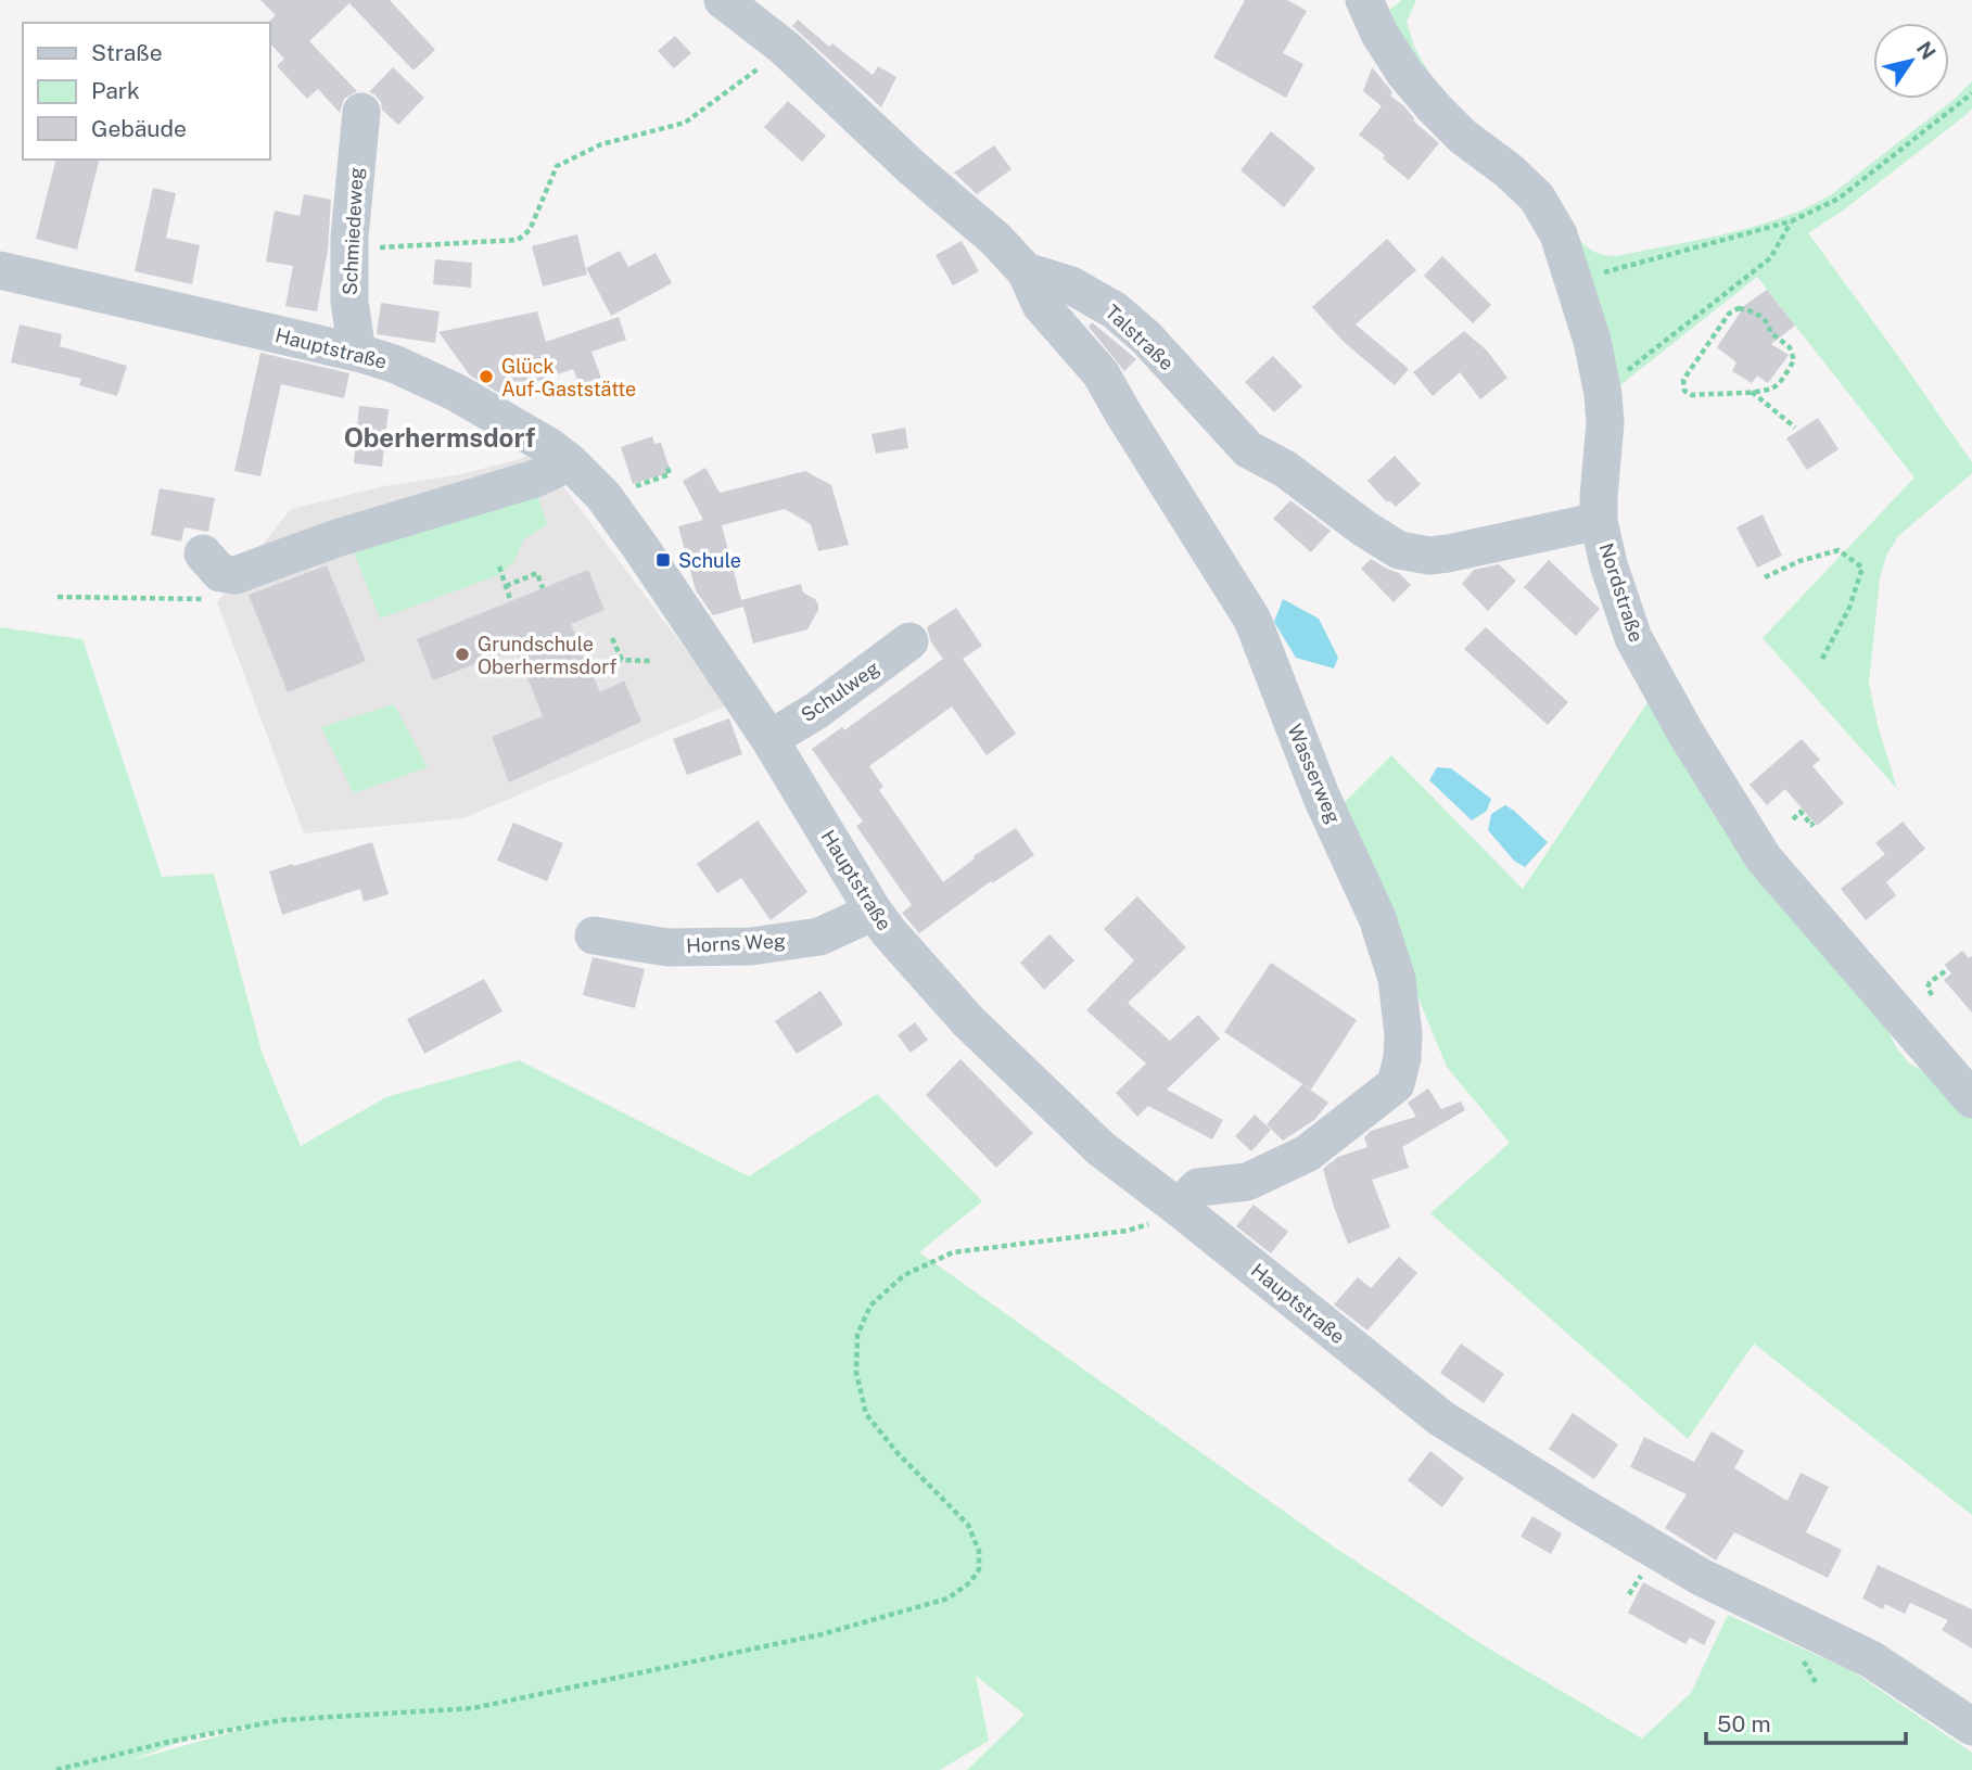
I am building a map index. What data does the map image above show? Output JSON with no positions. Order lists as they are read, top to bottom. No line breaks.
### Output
{"streets":{"street":["Schmiedeweg","Talstraße","Hauptstraße","Nordstraße","Schulweg","Wasserweg","Horns Weg"]},"crossings":[["Schmiedeweg","Hauptstraße"],["Talstraße","Nordstraße"],["Talstraße","Wasserweg"],["Hauptstraße","Schulweg"],["Hauptstraße","Wasserweg"],["Hauptstraße","Horns Weg"]],"districts":["Oberhermsdorf"],"places":{"other":["Glück Auf-Gaststätte","Grundschule Oberhermsdorf"],"transit":["Schule"]},"legend":["Straße","Park","Gebäude"],"scale_bar":"50 m","north":"top right"}
